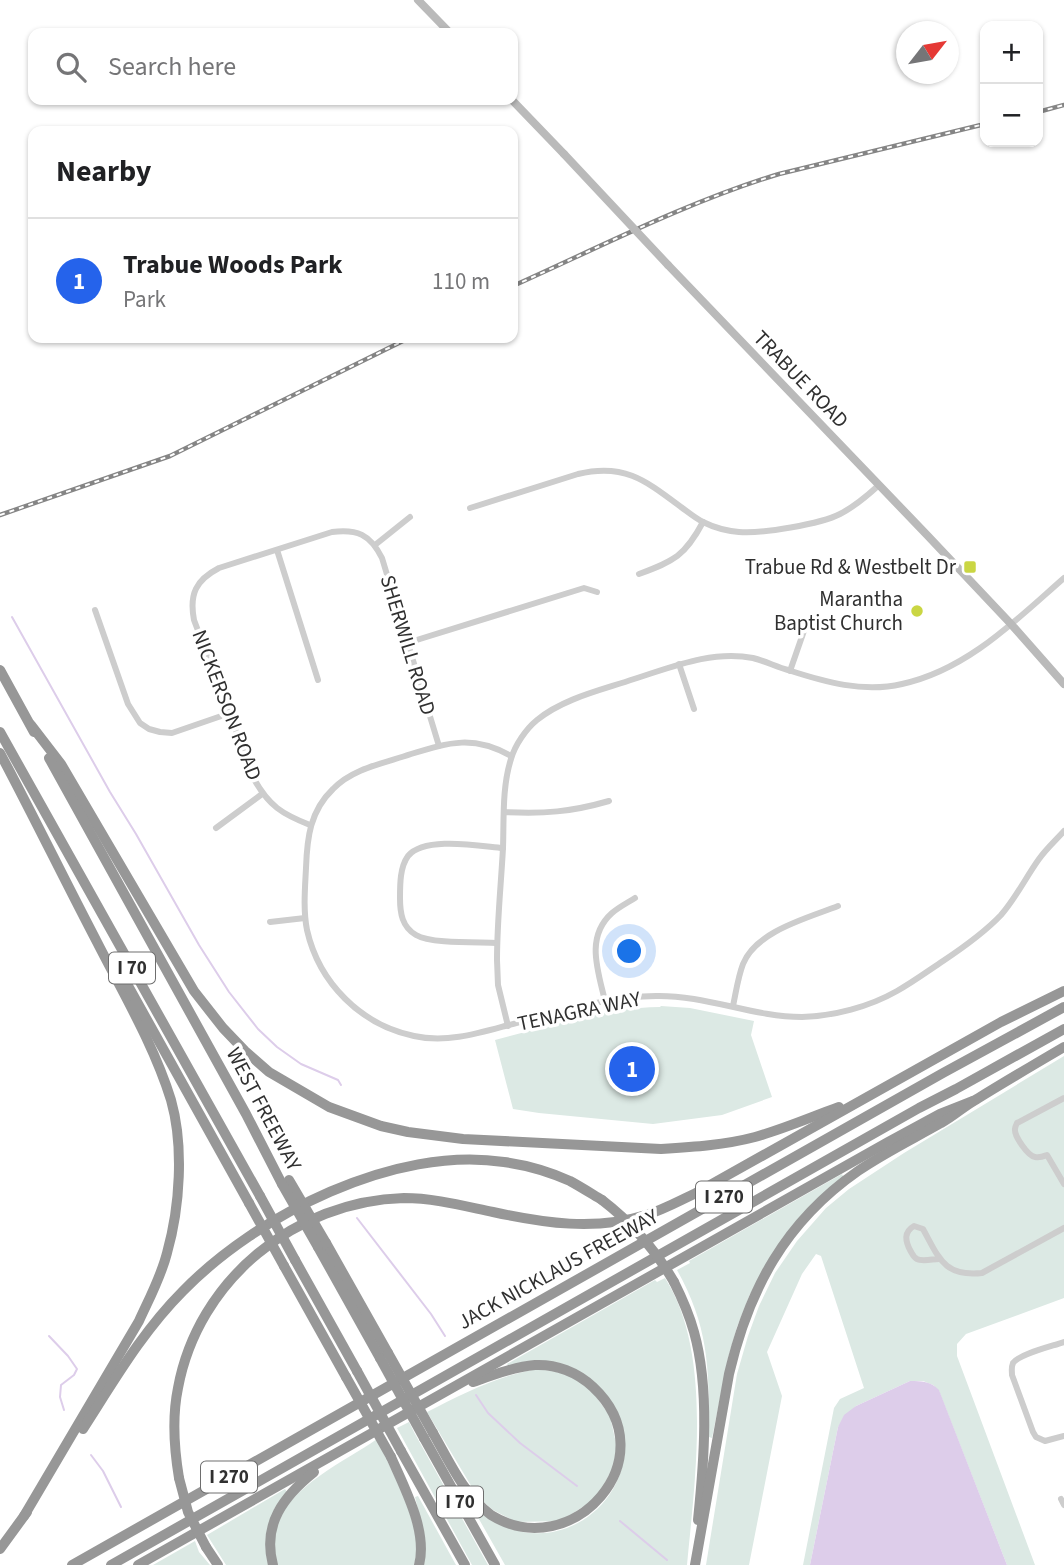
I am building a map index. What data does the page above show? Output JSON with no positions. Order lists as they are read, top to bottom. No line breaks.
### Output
{"streets":{"highway":["I 70","WEST FREEWAY","I 270","JACK NICKLAUS FREEWAY"],"main road":["TRABUE ROAD"],"street":["SHERWILL ROAD","NICKERSON ROAD","TENAGRA WAY"]},"crossings":[["SHERWILL ROAD","NICKERSON ROAD"],["NICKERSON ROAD","TENAGRA WAY"]],"places":{"transit":["Trabue Rd & Westbelt Dr"],"other":["Marantha Baptist Church"]},"north":"top right","page":{"map_buttons":["+","−"],"search":"Search here","heading":"Nearby","list":[{"mark":"1","name":"Trabue Woods Park","note":"Park","value":"110 m"}],"pins":"1"}}
